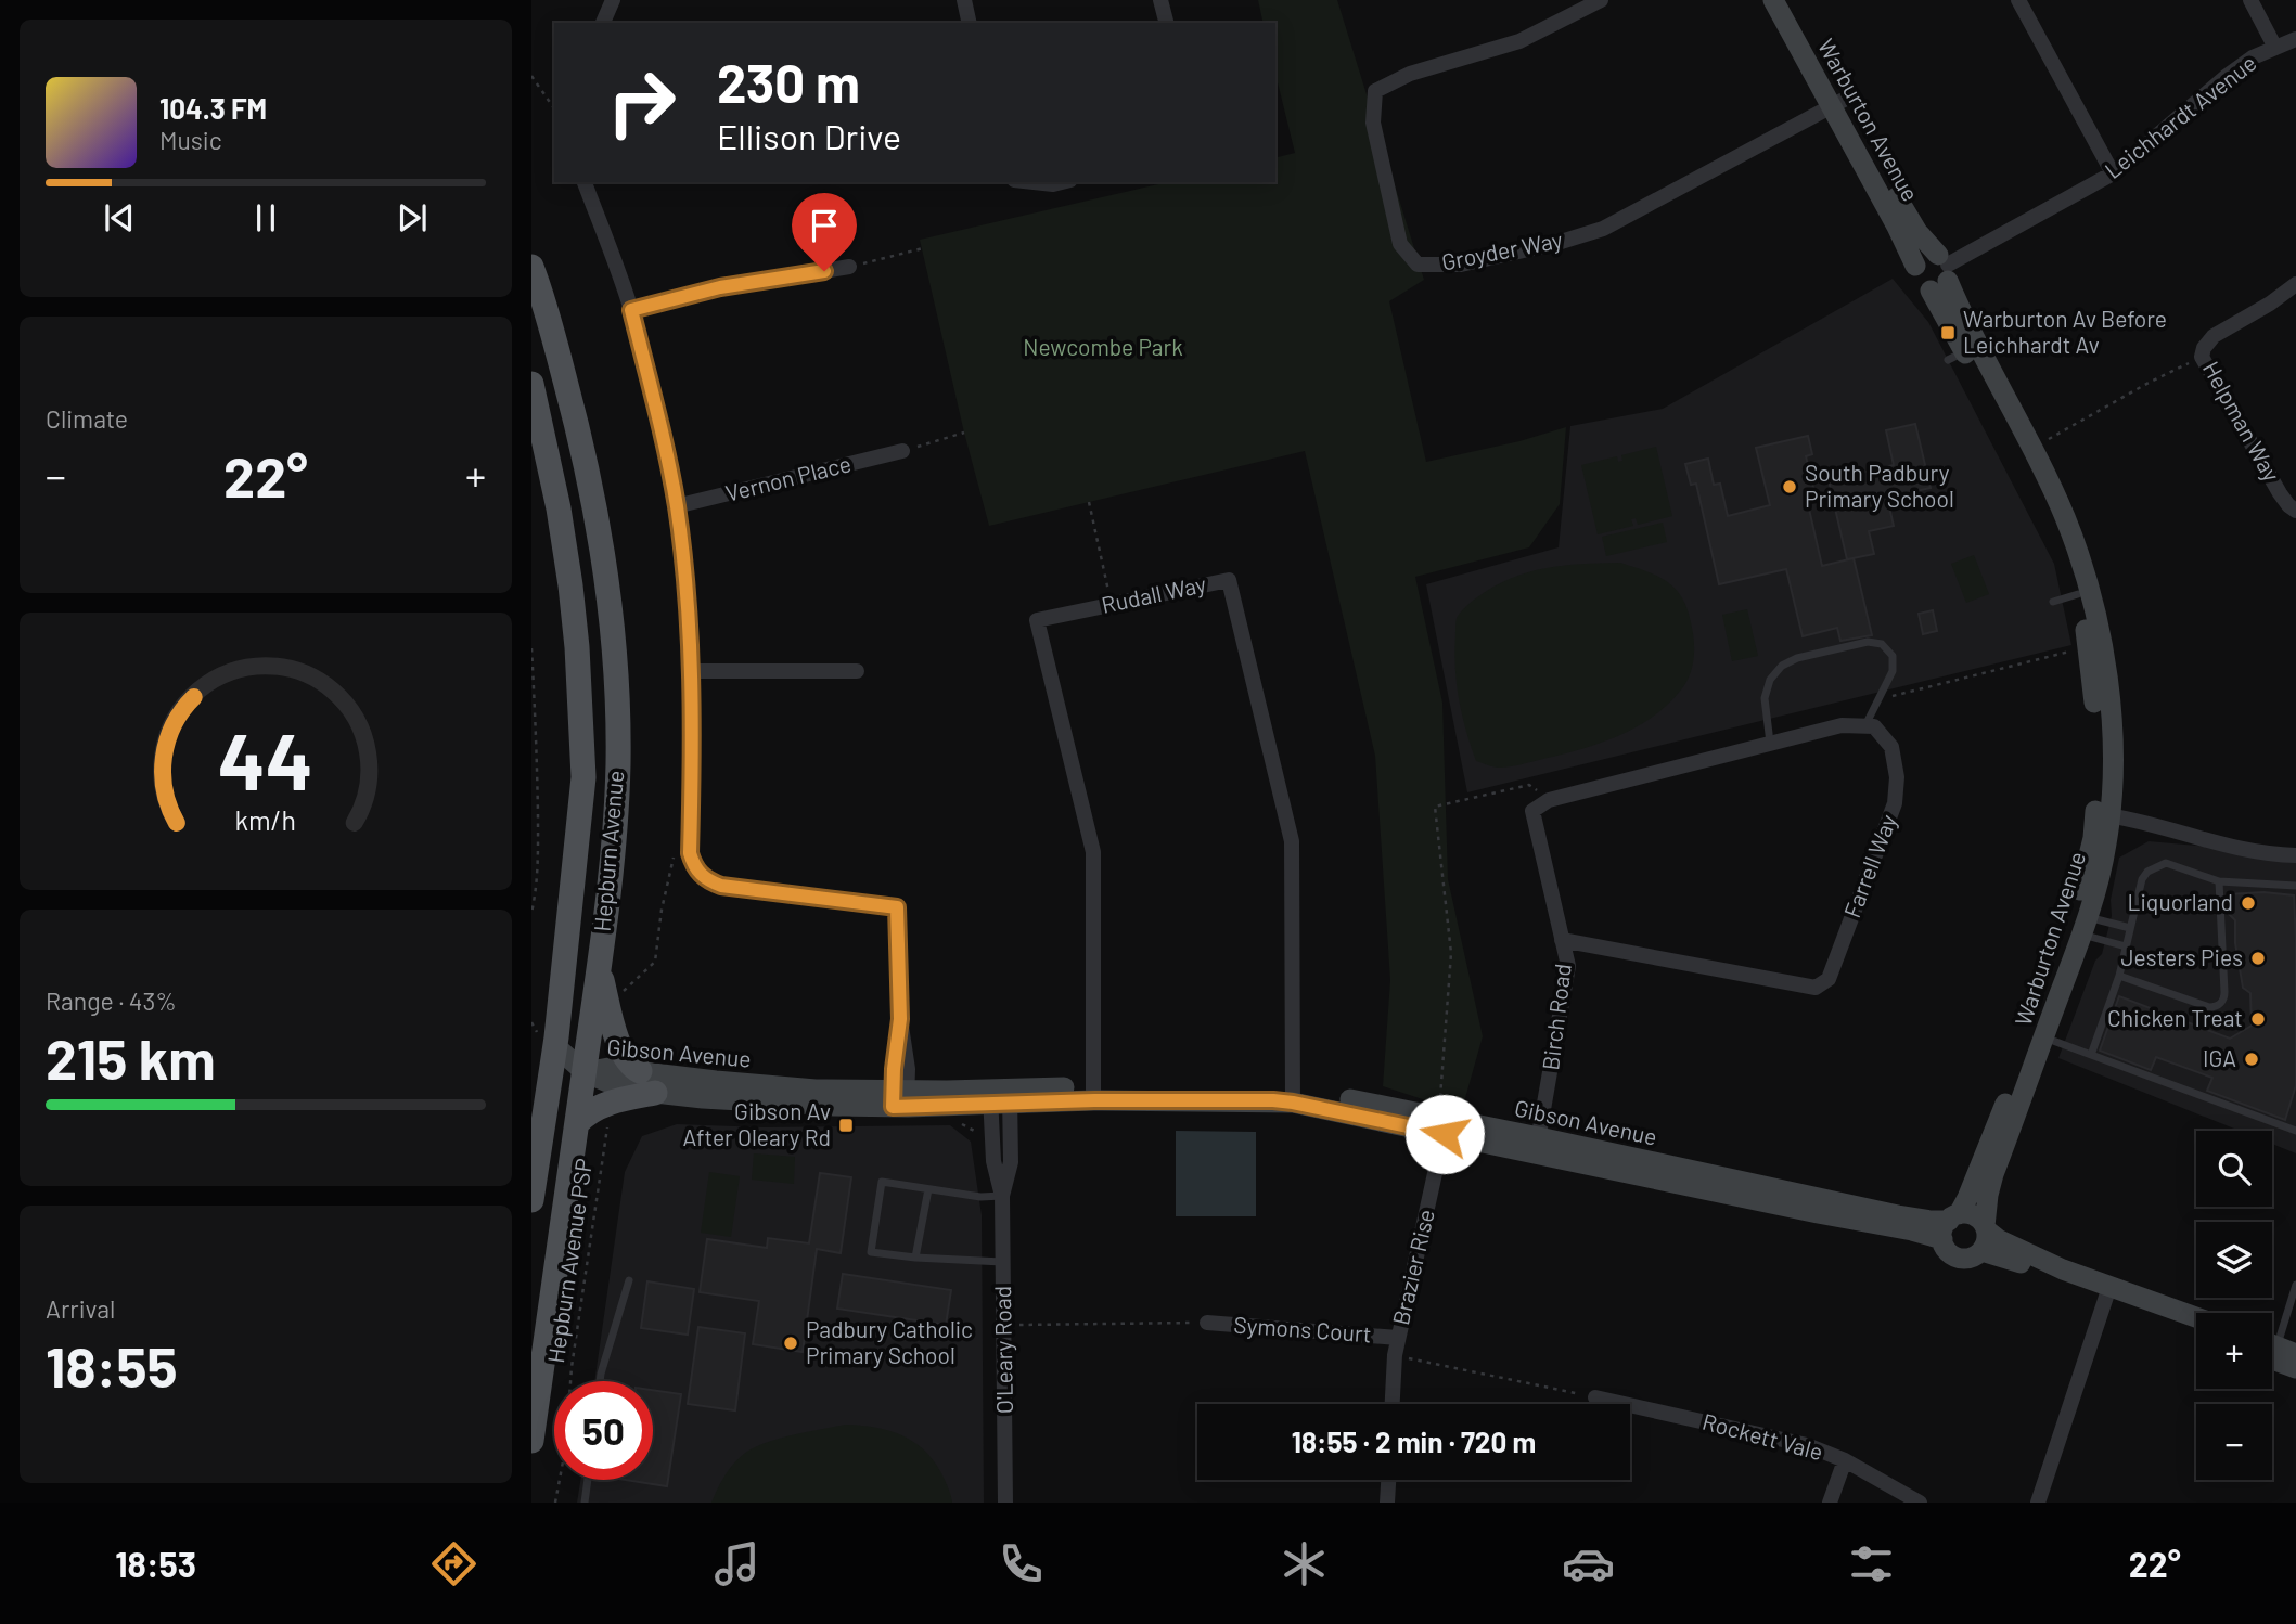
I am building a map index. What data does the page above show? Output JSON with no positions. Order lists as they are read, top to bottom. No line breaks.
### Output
{"streets":{"main road":["Hepburn Avenue"],"street":["Leichhardt Avenue","Warburton Avenue","Groyder Way","Helpman Way","Vernon Place","Rudall Way","Farrell Way","Birch Road","Gibson Avenue","Brazier Rise","Symons Court","O'Leary Road","Rockett Vale"],"path":["Hepburn Avenue PSP"]},"crossings":[["Leichhardt Avenue","Warburton Avenue"],["Warburton Avenue","Groyder Way"],["Warburton Avenue","Gibson Avenue"],["Rudall Way","Gibson Avenue"],["Hepburn Avenue","Gibson Avenue"],["Farrell Way","Birch Road"],["Birch Road","Gibson Avenue"],["Gibson Avenue","Brazier Rise"],["Gibson Avenue","O'Leary Road"],["Brazier Rise","Symons Court"]],"parks":["Newcombe Park"],"places":{"transit":["Warburton Av Before Leichhardt Av","Gibson Av After Oleary Rd"],"other":["South Padbury Primary School","Liquorland","Jesters Pies","Chicken Treat","IGA","Padbury Catholic Primary School"]},"page":{"turn":["230 m","Ellison Drive"],"song":["104.3 FM","Music"],"tile":["Climate",["Range · 43%","215 km"],["Arrival","18:55"]],"heat":["−","22°","+"],"map_buttons":["+","−"],"limit":"50","trip":"18:55 · 2 min · 720 m","tabs":["18:53","22°"],"gauge":["44","km/h"]}}
